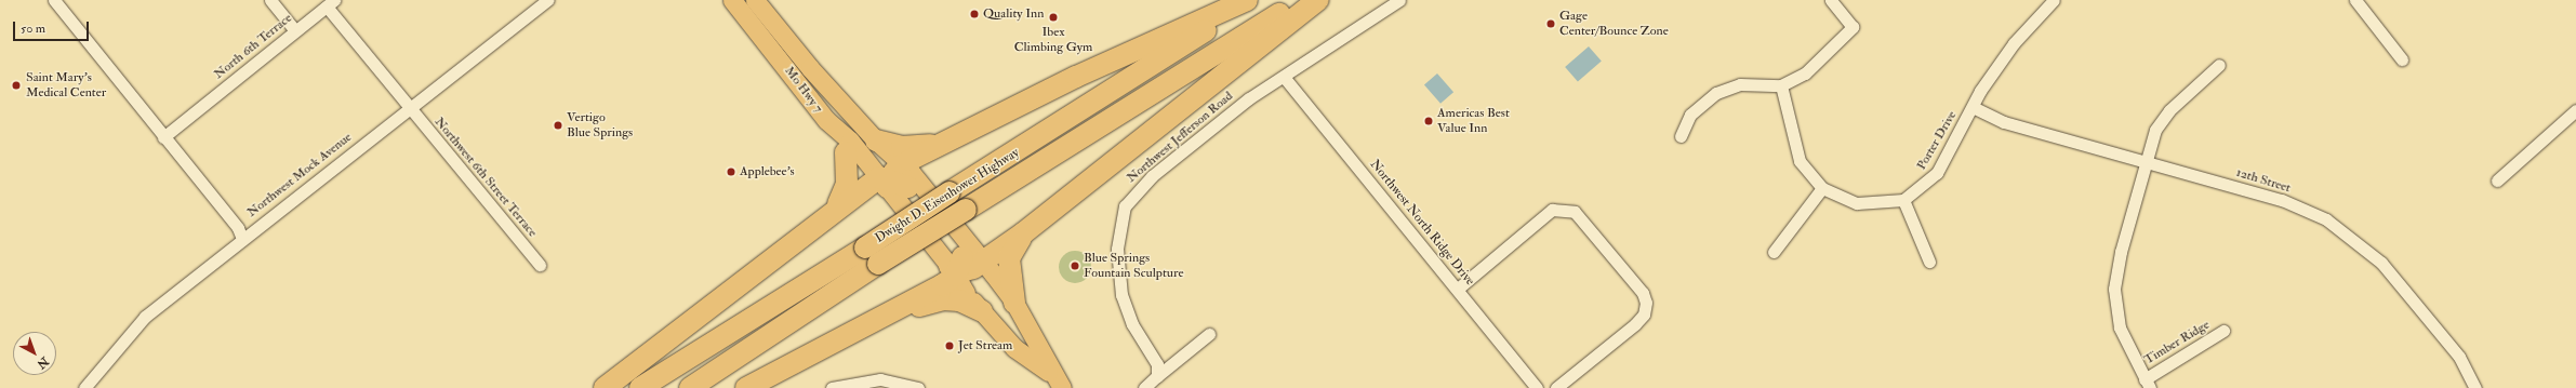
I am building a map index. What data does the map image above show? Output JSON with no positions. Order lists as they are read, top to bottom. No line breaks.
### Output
{"streets":{"highway":["Dwight D. Eisenhower Highway"],"main road":["Mo Hwy 7"],"street":["North 6th Terrace","Northwest Jefferson Road","Porter Drive","Northwest Mock Avenue","Northwest 6th Street Terrace","12th Street","Northwest North Ridge Drive","Timber Ridge"]},"crossings":[["North 6th Terrace","Northwest 6th Street Terrace"],["Northwest Jefferson Road","Northwest North Ridge Drive"],["Porter Drive","12th Street"],["Northwest Mock Avenue","Northwest 6th Street Terrace"]],"places":["Quality Inn","Ibex Climbing Gym","Gage Center/Bounce Zone","Saint Mary's Medical Center","Americas Best Value Inn","Vertigo Blue Springs","Applebee's","Blue Springs Fountain Sculpture","Jet Stream"],"scale_bar":"50 m","north":"bottom right"}
